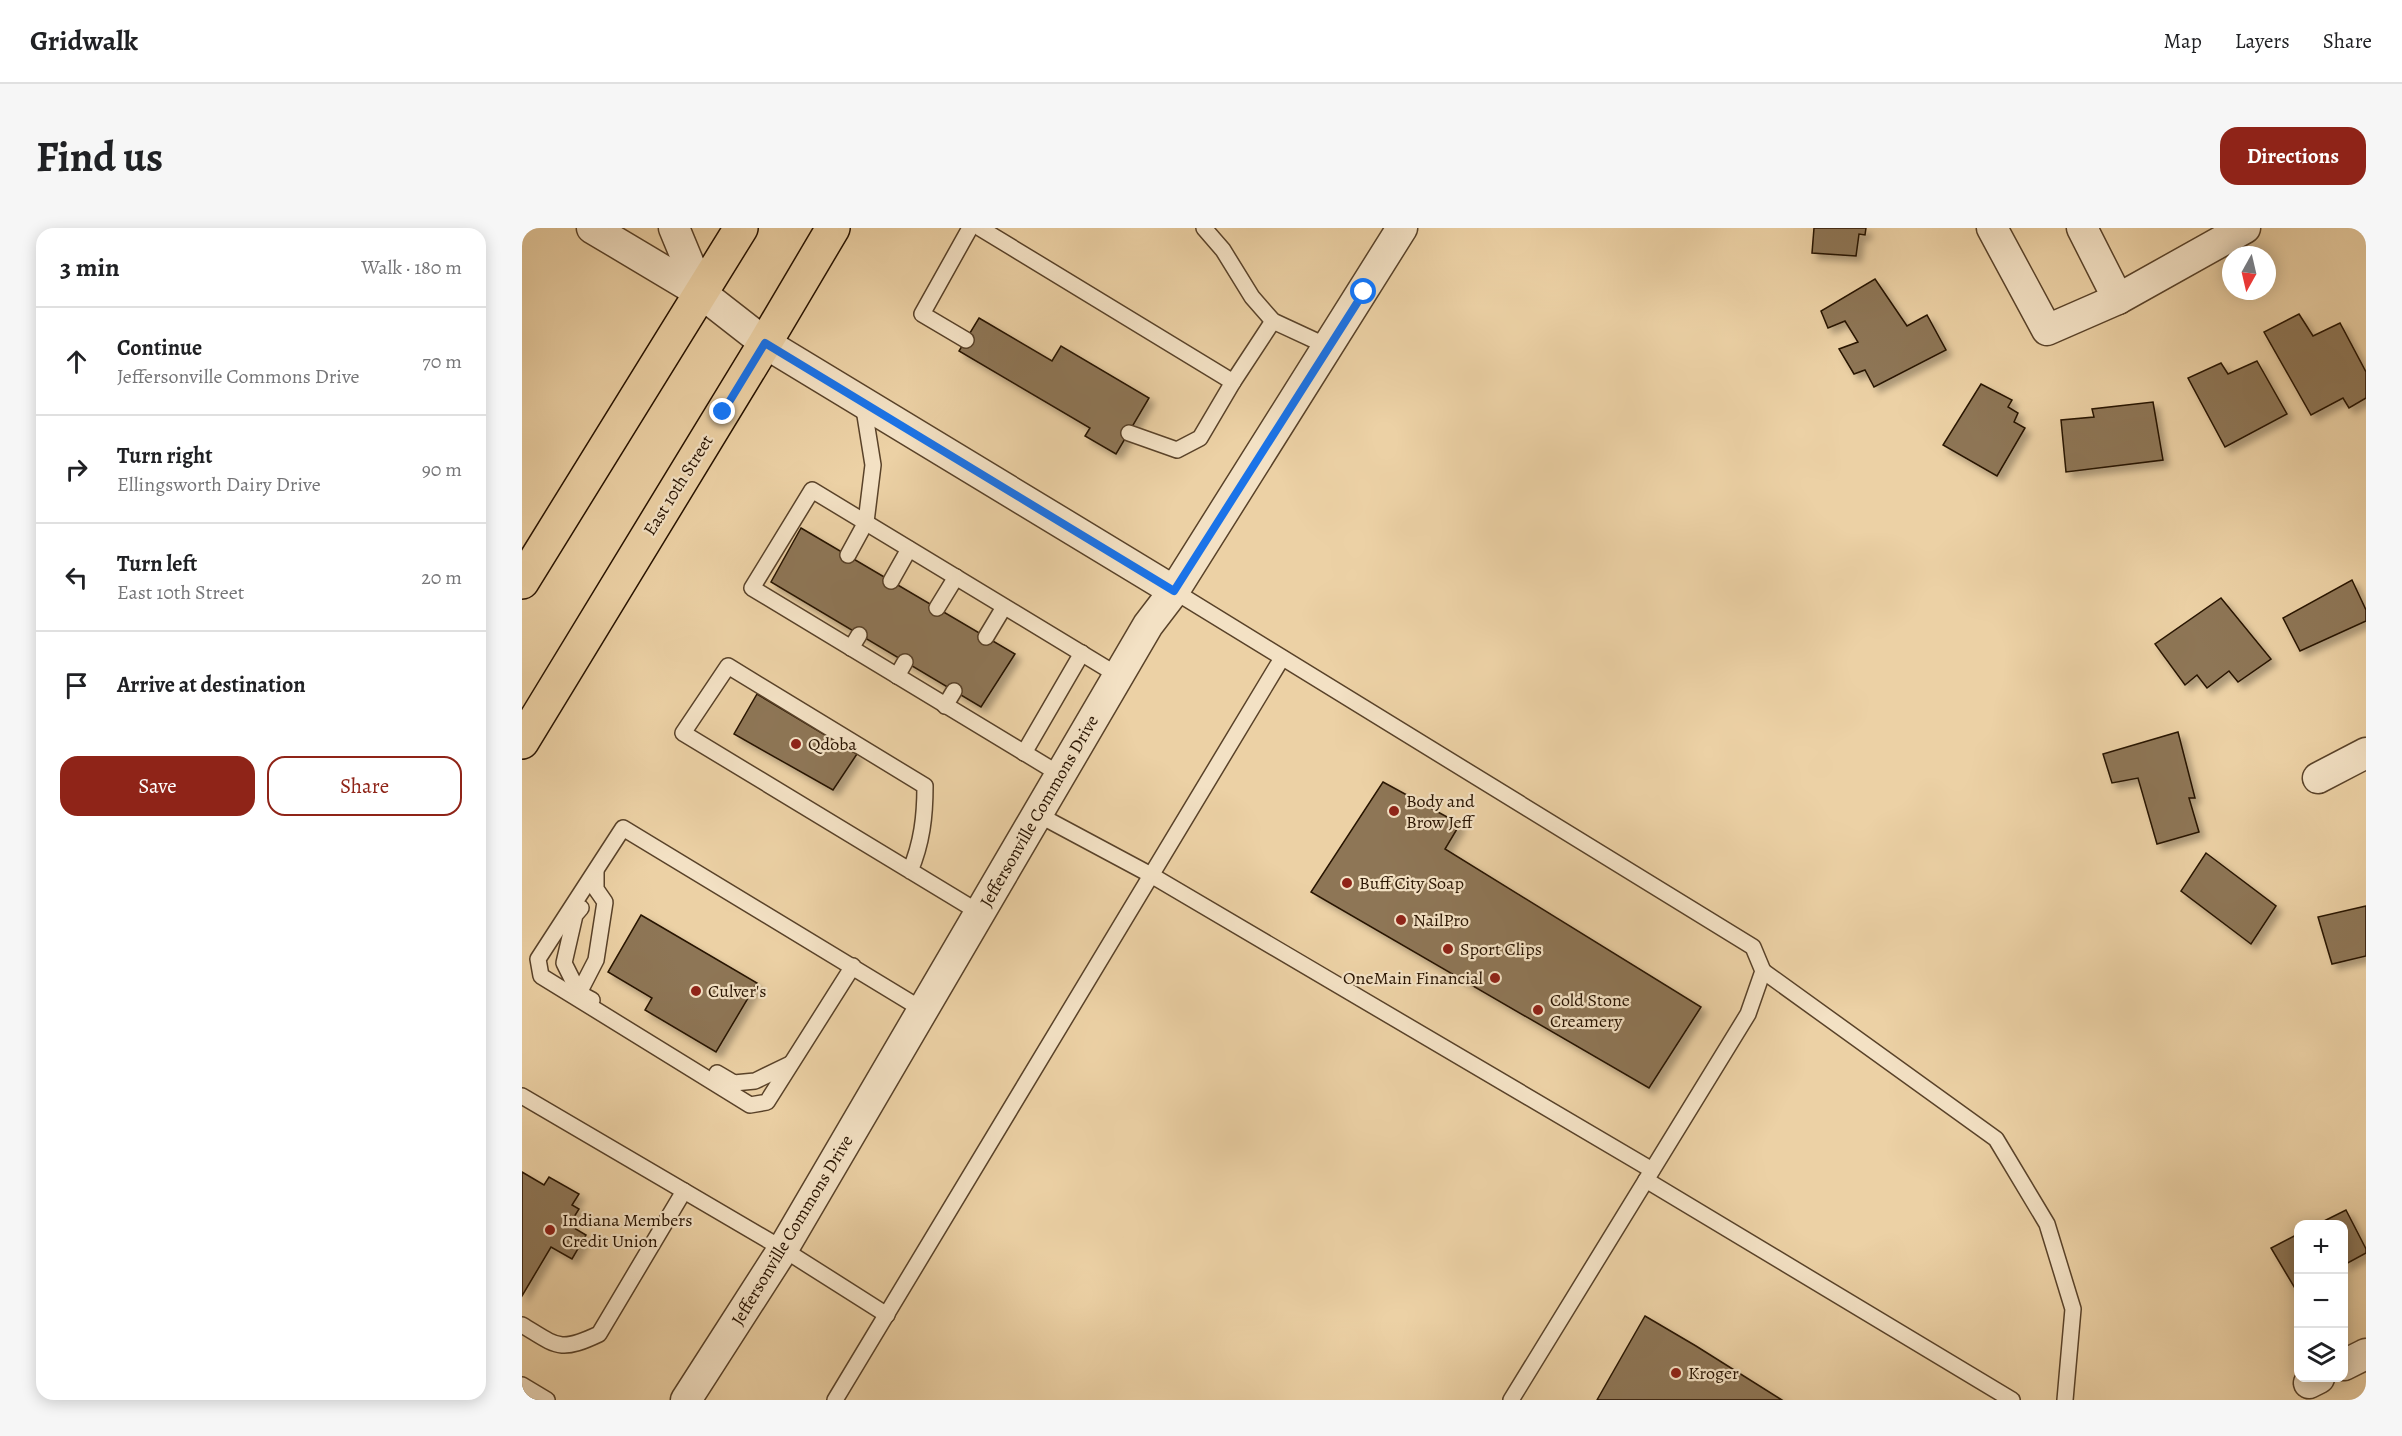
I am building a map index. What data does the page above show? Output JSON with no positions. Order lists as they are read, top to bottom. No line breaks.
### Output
{"streets":{"main road":["East 10th Street"],"street":["Jeffersonville Commons Drive"]},"places":["Qdoba","Body and Brow Jeff","Buff City Soap","NailPro","Sport Clips","OneMain Financial","Culver's","Cold Stone Creamery","Indiana Members Credit Union","Kroger"],"north":"bottom","page":{"header":"Gridwalk","nav":["Map","Layers","Share"],"buttons":["Directions",["Save","Share"]],"title":"Find us","heading":["3 min","Walk · 180 m"],"list":[["Continue","Jeffersonville Commons Drive","70 m"],["Turn right","Ellingsworth Dairy Drive","90 m"],["Turn left","East 10th Street","20 m"],"Arrive at destination"],"map_buttons":["+","−"]}}
